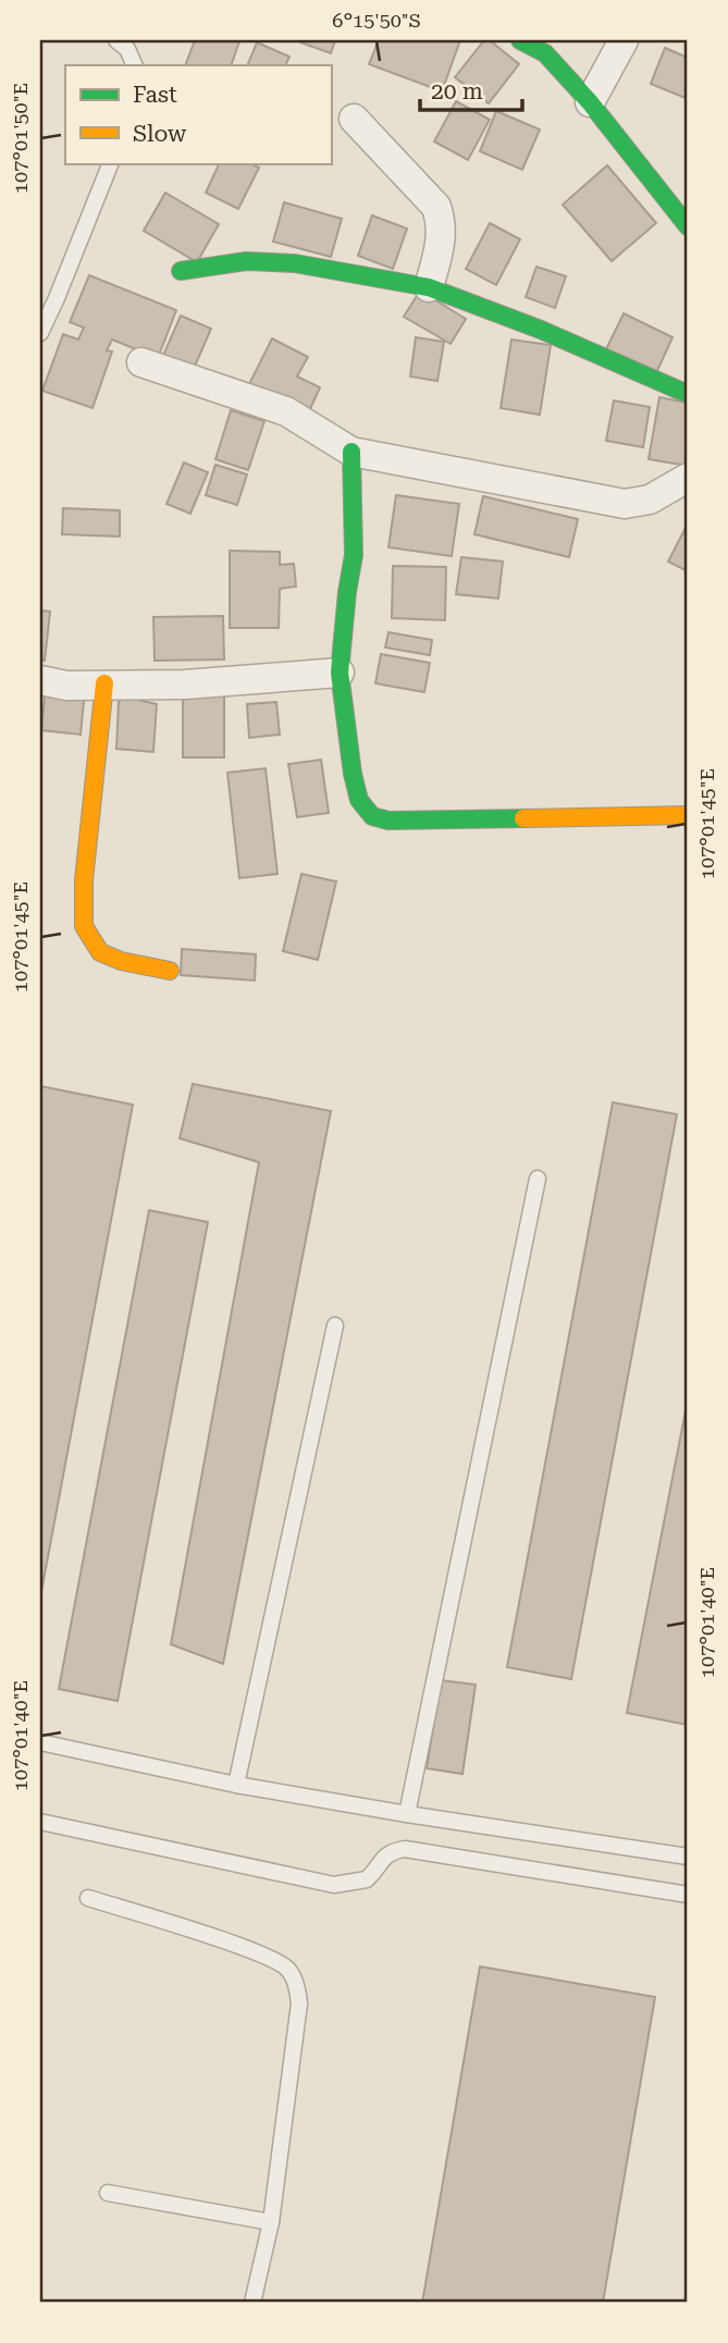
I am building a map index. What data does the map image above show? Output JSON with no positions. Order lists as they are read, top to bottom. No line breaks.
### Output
{"legend":["Fast","Slow"],"scale_bar":"20 m","coordinates":["6°15'50\"S","107°01'50\"E","107°01'45\"E","107°01'40\"E"]}
